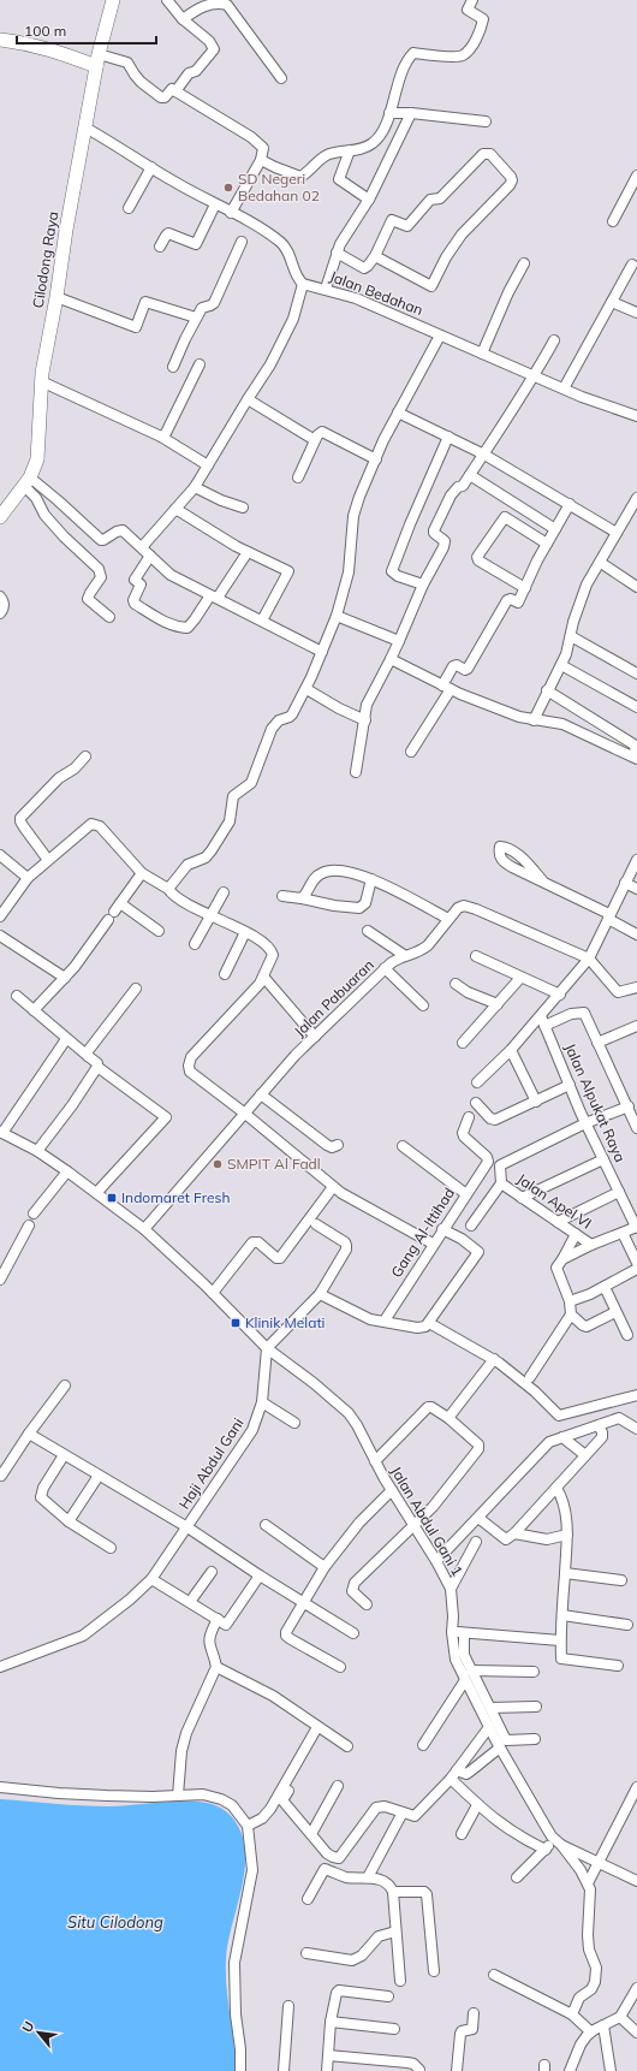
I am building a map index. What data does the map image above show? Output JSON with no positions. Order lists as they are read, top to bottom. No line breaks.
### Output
{"streets":{"street":["Cilodong Raya","Jalan Bedahan","Jalan Pabuaran","Jalan Alpukat Raya","Jalan Apel VI","Gang Al-Ittihad","Haji Abdul Gani","Jalan Abdul Gani 1"]},"crossings":[["Haji Abdul Gani","Jalan Abdul Gani 1"]],"water":["Situ Cilodong"],"places":{"other":["SD Negeri Bedahan 02","SMPIT Al Fadl"],"transit":["Indomaret Fresh","Klinik Melati"]},"scale_bar":"100 m","north":"top left"}
